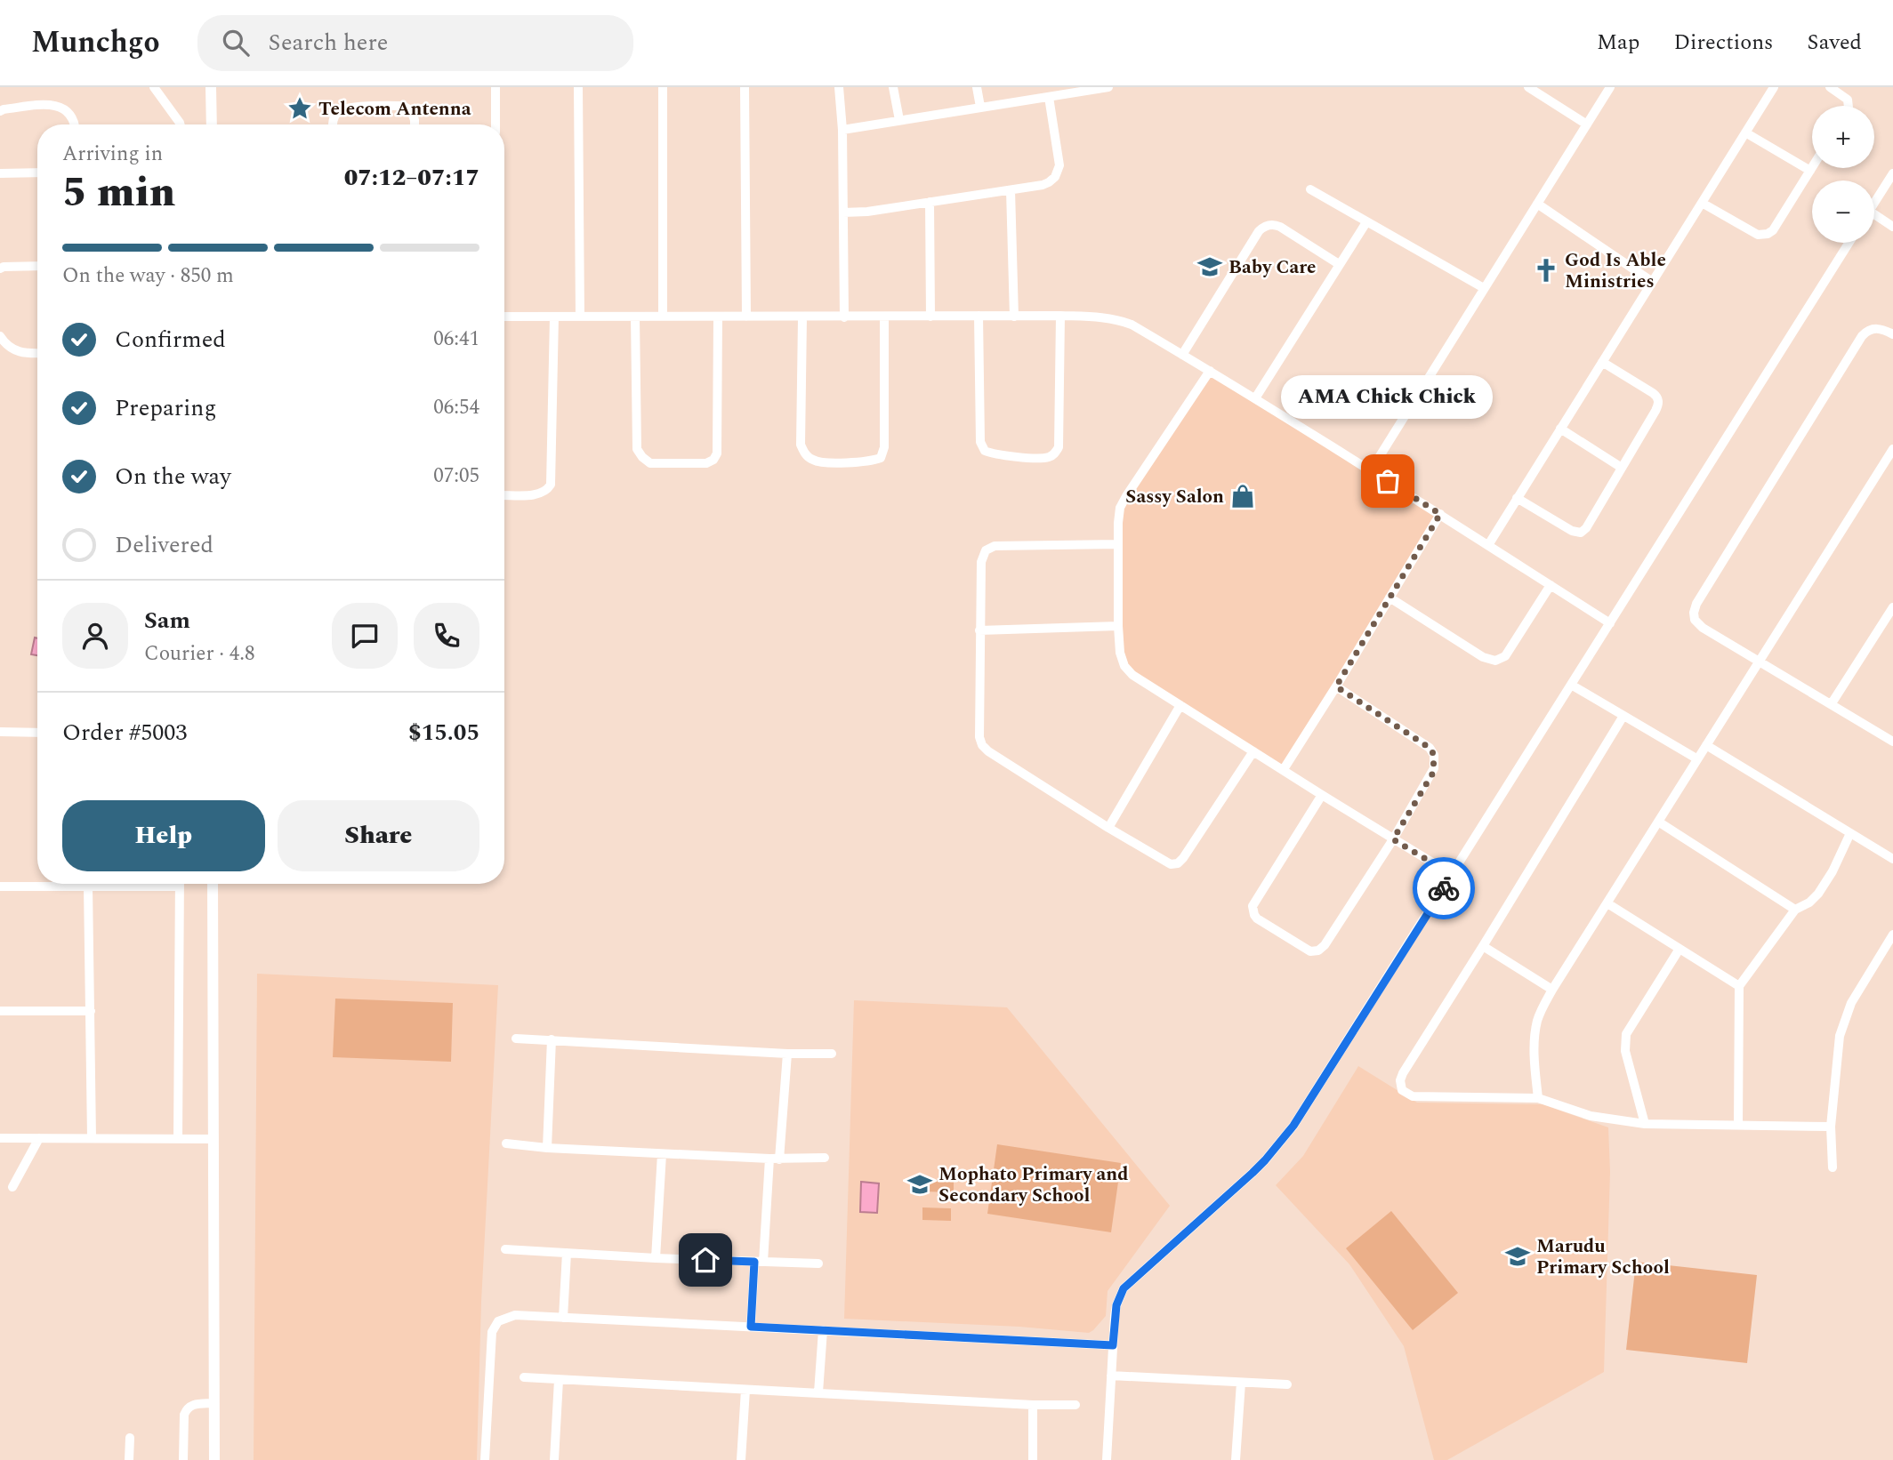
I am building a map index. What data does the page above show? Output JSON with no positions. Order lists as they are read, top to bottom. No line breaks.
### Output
{"places":{"place":["Telecom Antenna"],"school or university":["Baby Care","Mophato Primary and Secondary School","Marudu Primary School"],"church":["God Is Able Ministries"],"other":["AMA Chick Chick"],"shop":["Sassy Salon"]},"page":{"header":"Munchgo","search":"Search here","nav":["Map","Directions","Saved"],"map_buttons":["+","−"],"heading":["5 min","Arriving in","07:12–07:17"],"panel":["Sam","Courier · 4.8","Order #5003","$15.05"],"bar":"On the way · 850 m","list":[["Confirmed","06:41"],["Preparing","06:54"],["On the way","07:05"],"Delivered"],"bubble":"AMA Chick Chick","buttons":["Help","Share"]}}
